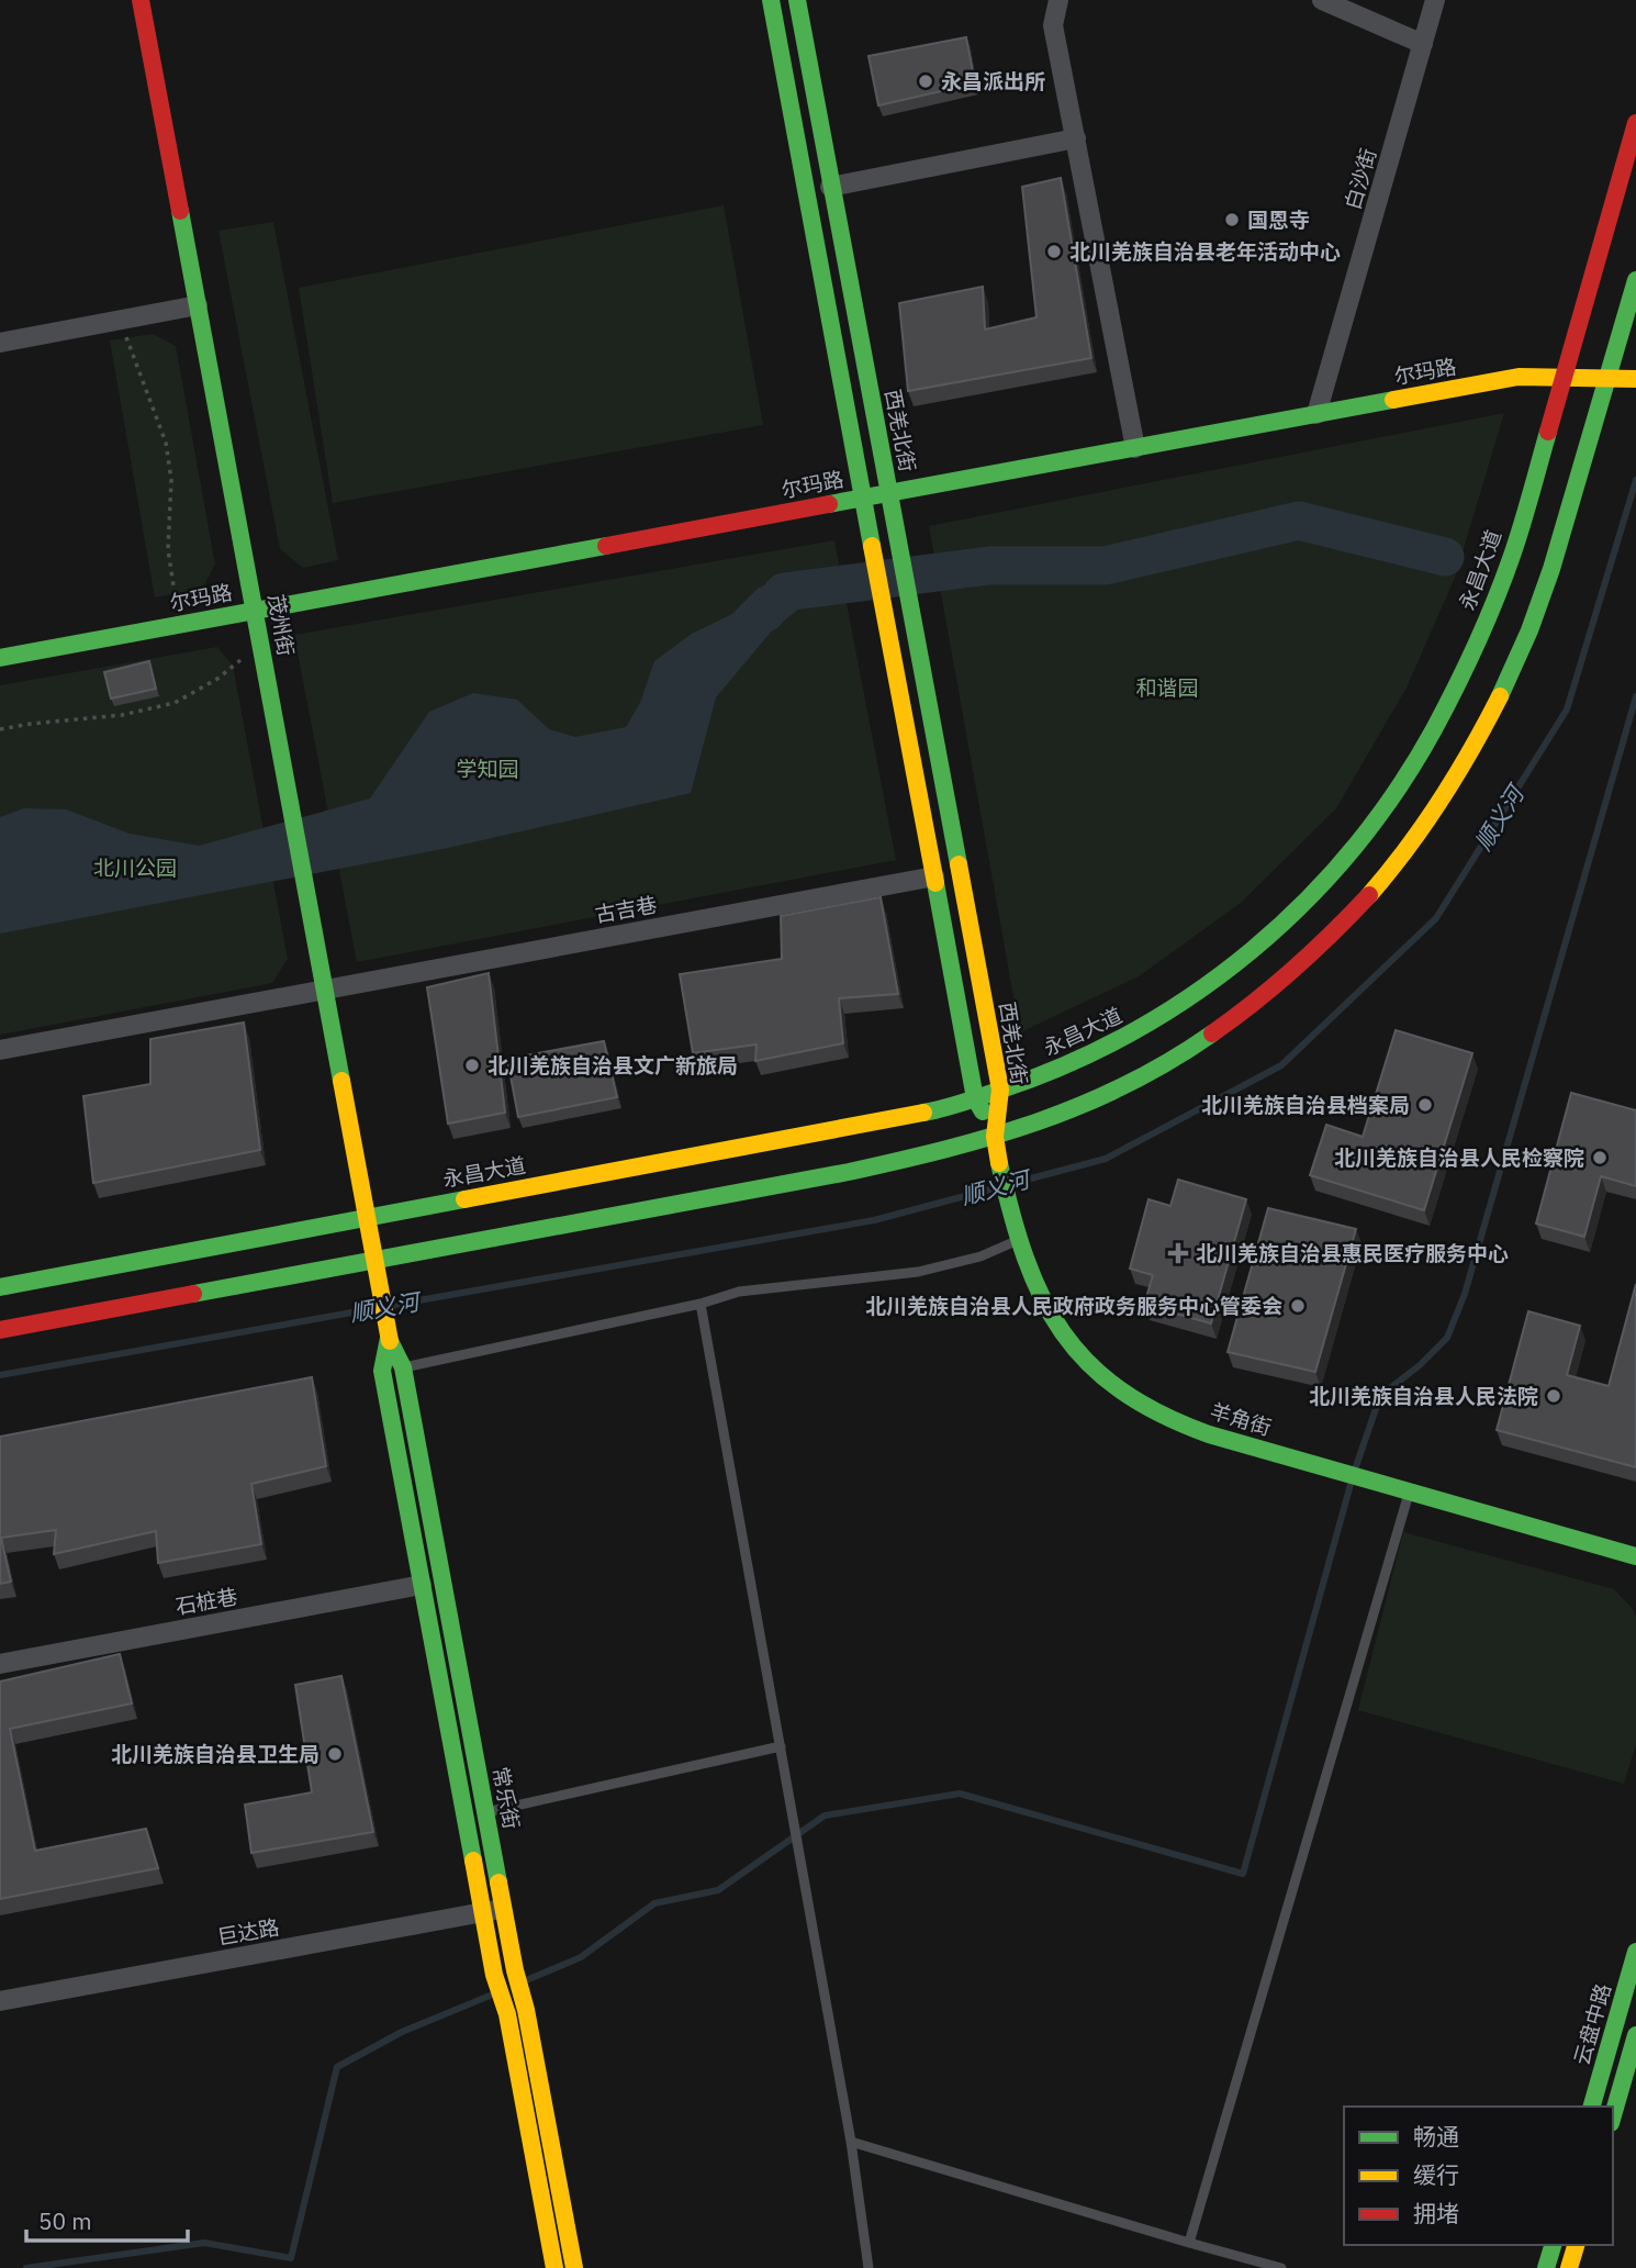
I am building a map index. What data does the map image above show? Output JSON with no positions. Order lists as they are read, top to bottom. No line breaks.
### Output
{"streets":{"main road":["尔玛路","西羌北街","永昌大道","茂州街","羊角街","常乐街","云盘中路"],"street":["白沙街","古吉巷","石桩巷","巨达路"]},"crossings":[["白沙街","尔玛路"],["尔玛路","西羌北街"],["尔玛路","永昌大道"],["尔玛路","茂州街"],["西羌北街","永昌大道"],["西羌北街","羊角街"],["永昌大道","茂州街"],["茂州街","古吉巷"],["茂州街","常乐街"],["石桩巷","常乐街"],["常乐街","巨达路"]],"water":["顺义河"],"parks":["和谐园","学知园","北川公园"],"places":{"other":["永昌派出所","国恩寺","北川羌族自治县老年活动中心","北川羌族自治县文广新旅局","北川羌族自治县档案局","北川羌族自治县人民检察院","北川羌族自治县人民政府政务服务中心管委会","北川羌族自治县人民法院","北川羌族自治县卫生局"],"health":["北川羌族自治县惠民医疗服务中心"]},"legend":["畅通","缓行","拥堵"],"scale_bar":"50 m"}
